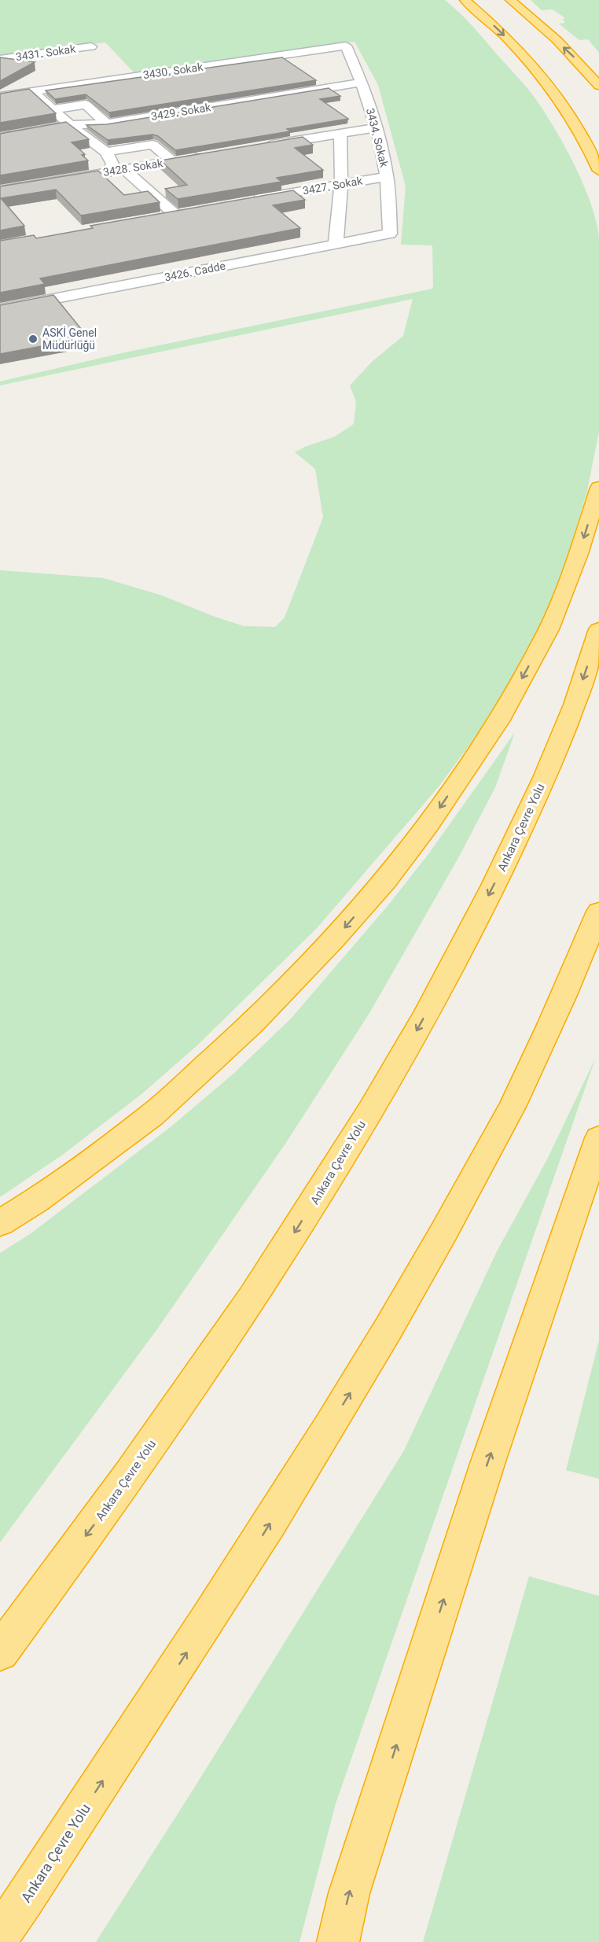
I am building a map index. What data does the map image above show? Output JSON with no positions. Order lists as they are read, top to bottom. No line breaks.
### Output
{"streets":{"highway":["Ankara Çevre Yolu"],"street":["3431. Sokak","3430. Sokak","3429. Sokak","3434. Sokak","3428. Sokak","3427. Sokak","3426. Cadde"]},"crossings":[["3430. Sokak","3434. Sokak"],["3429. Sokak","3434. Sokak"],["3434. Sokak","3427. Sokak"],["3434. Sokak","3426. Cadde"]],"places":["ASKİ Genel Müdürlüğü"]}
